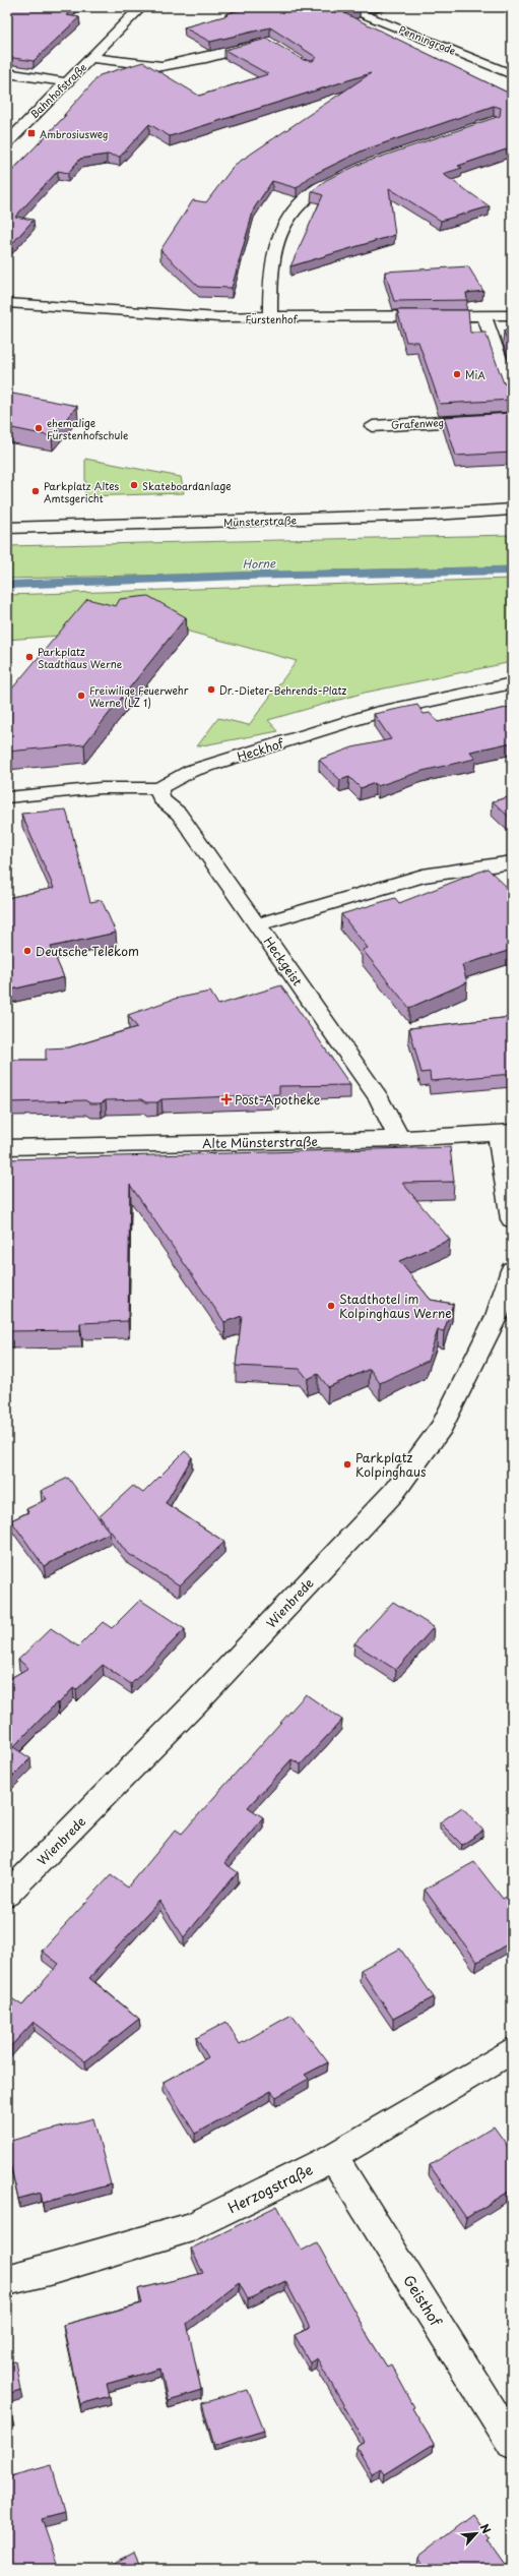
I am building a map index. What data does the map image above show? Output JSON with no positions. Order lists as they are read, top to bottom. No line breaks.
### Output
{"streets":{"street":["Penningrode","Bahnhofstraße","Fürstenhof","Grafenweg","Münsterstraße","Heckhof","Heckgeist","Alte Münsterstraße","Wienbrede","Herzogstraße","Geisthof"]},"crossings":[["Heckhof","Heckgeist"],["Heckgeist","Alte Münsterstraße"],["Herzogstraße","Geisthof"]],"water":["Horne"],"places":{"transit":["Ambrosiusweg"],"other":["MiA","ehemalige Fürstenhofschule","Skateboardanlage","Parkplatz Altes Amtsgericht","Parkplatz Stadthaus Werne","Dr.-Dieter-Behrends-Platz","Freiwilige Feuerwehr Werne (LZ 1)","Deutsche Telekom","Stadthotel im Kolpinghaus Werne","Parkplatz Kolpinghaus"],"health":["Post-Apotheke"]},"north":"top right"}
